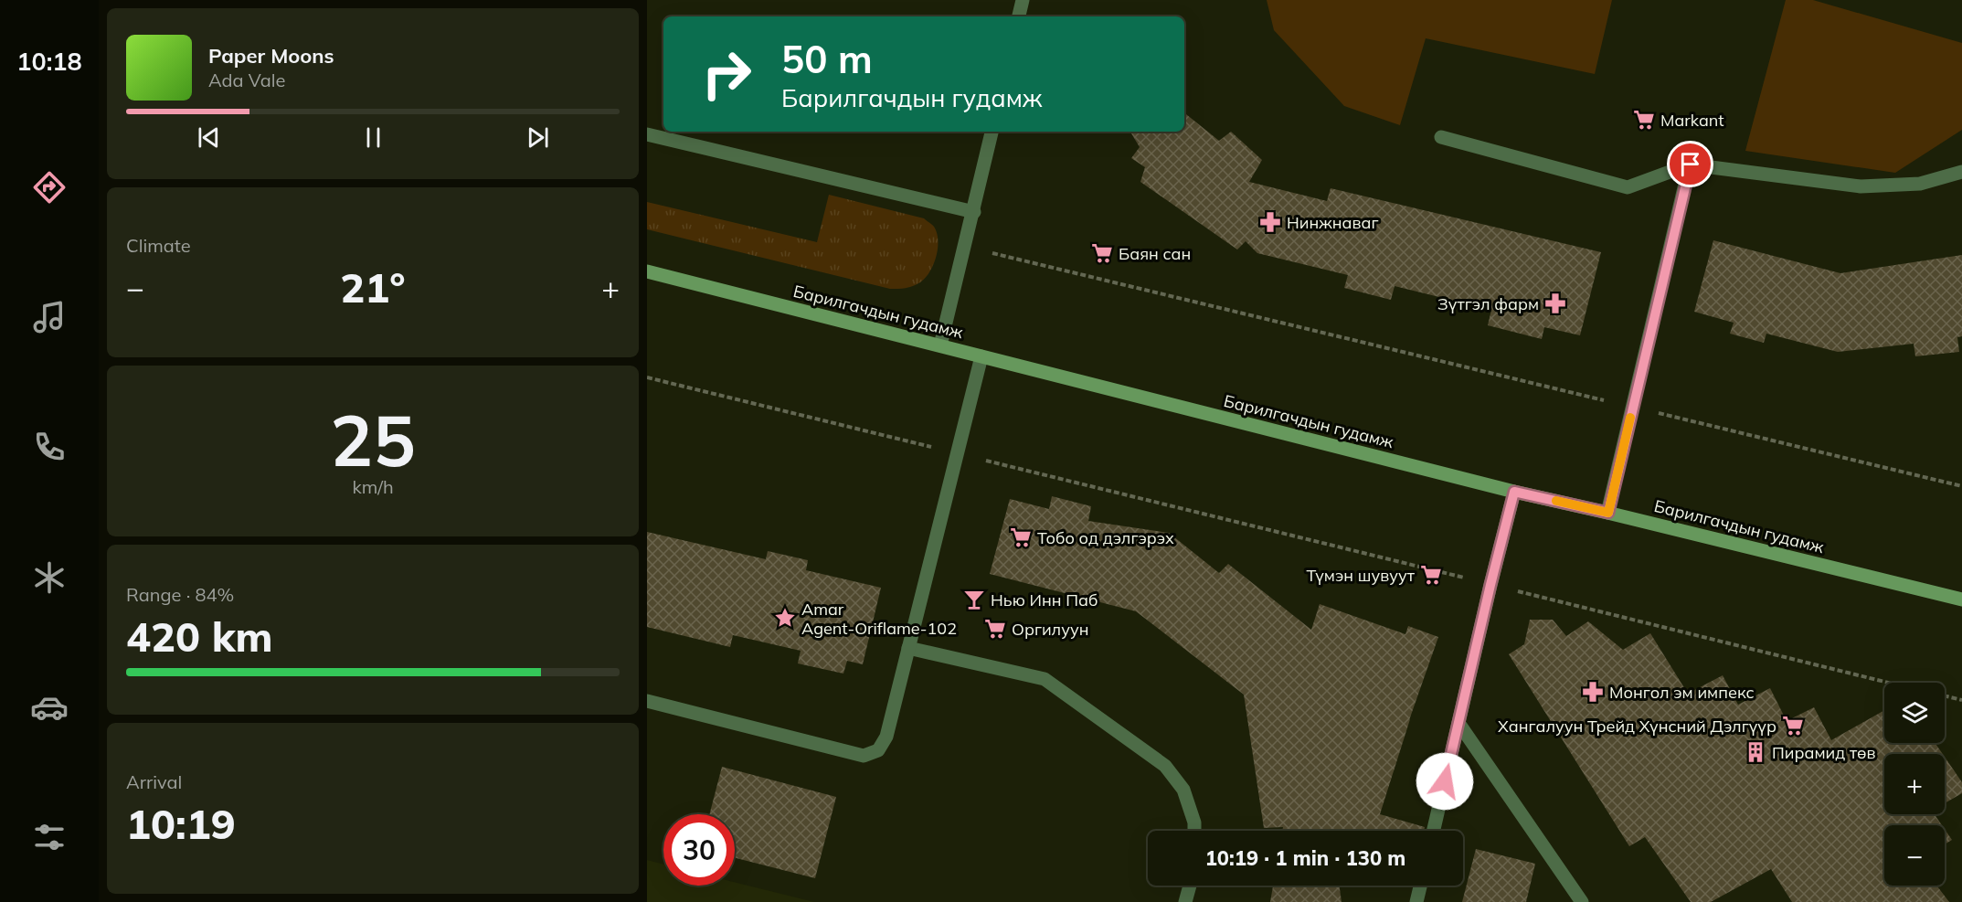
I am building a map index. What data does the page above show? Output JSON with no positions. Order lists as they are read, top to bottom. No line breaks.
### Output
{"streets":{"street":["Барилгачдын гудамж"]},"places":{"supermarket":["Markant","Баян сан","Тобо од дэлгэрэх","Түмэн шувуут","Оргилуун","Хангалуун Трейд Хүнсний Дэлгүүр"],"pharmacy":["Нинжнаваг","Зүтгэл фарм","Монгол эм импекс"],"bar":["Нью Инн Паб"],"place":["Amar Agent-Oriflame-102"],"building":["Пирамид төв"]},"page":{"tabs":"10:18","turn":["50 m","Барилгачдын гудамж"],"song":["Paper Moons","Ada Vale"],"tile":["Climate",["25","km/h"],["Range · 84%","420 km"],["Arrival","10:19"]],"heat":["−","21°","+"],"map_buttons":["+","−"],"limit":"30","trip":"10:19 · 1 min · 130 m"}}
